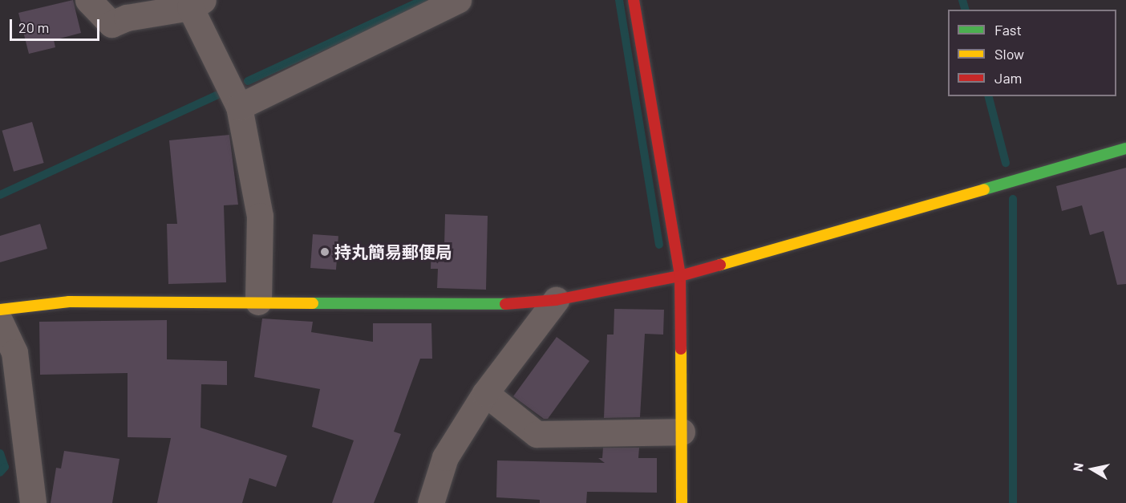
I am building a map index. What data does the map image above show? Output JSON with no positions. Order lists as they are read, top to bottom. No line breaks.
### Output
{"places":["持丸簡易郵便局"],"legend":["Fast","Slow","Jam"],"scale_bar":"20 m","north":"left"}
